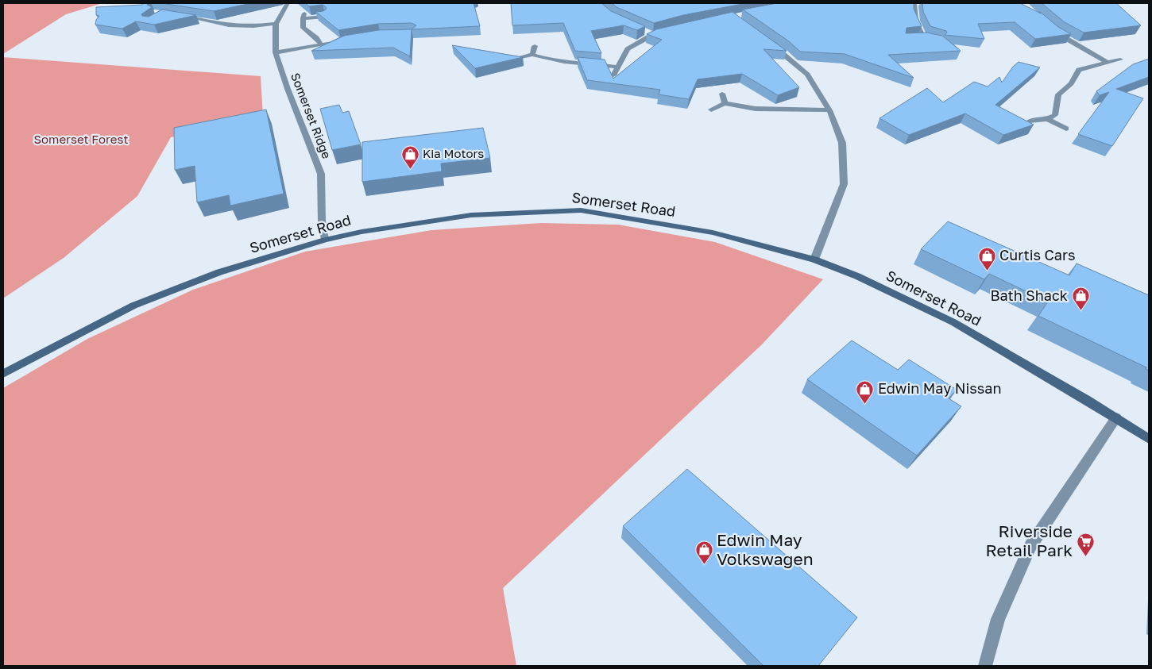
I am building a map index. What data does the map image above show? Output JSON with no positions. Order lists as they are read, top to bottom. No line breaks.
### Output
{"streets":{"street":["Somerset Ridge","Somerset Road"]},"crossings":[["Somerset Ridge","Somerset Road"]],"parks":["Somerset Forest"],"places":{"shop":["Kia Motors","Curtis Cars","Bath Shack","Edwin May Nissan","Edwin May Volkswagen"],"supermarket":["Riverside Retail Park"]}}
